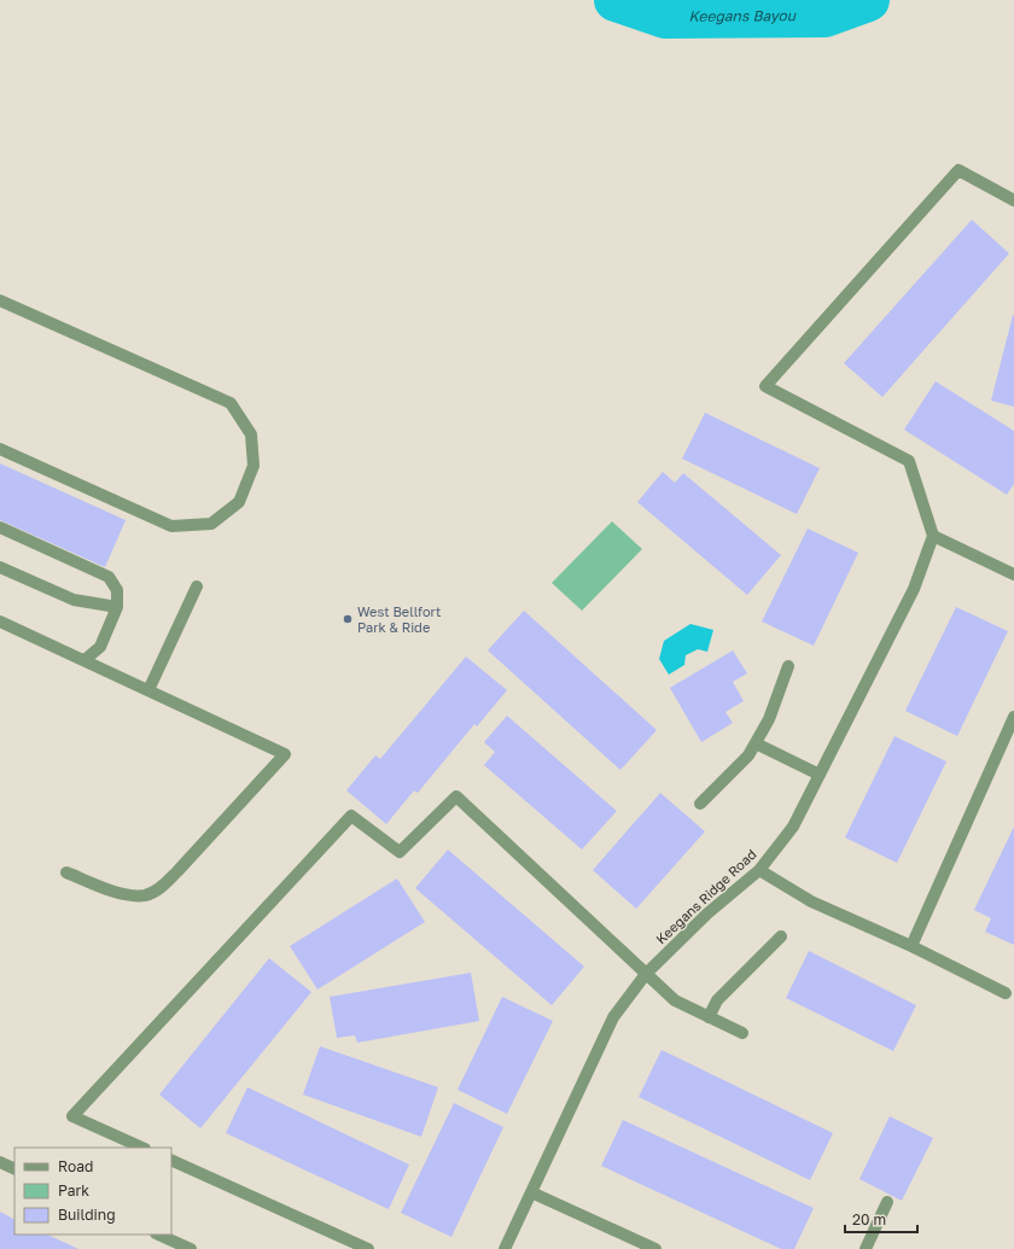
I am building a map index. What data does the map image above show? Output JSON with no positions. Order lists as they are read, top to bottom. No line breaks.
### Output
{"streets":{"street":["Keegans Ridge Road"]},"water":["Keegans Bayou"],"places":["West Bellfort Park & Ride"],"legend":["Road","Park","Building"],"scale_bar":"20 m"}
